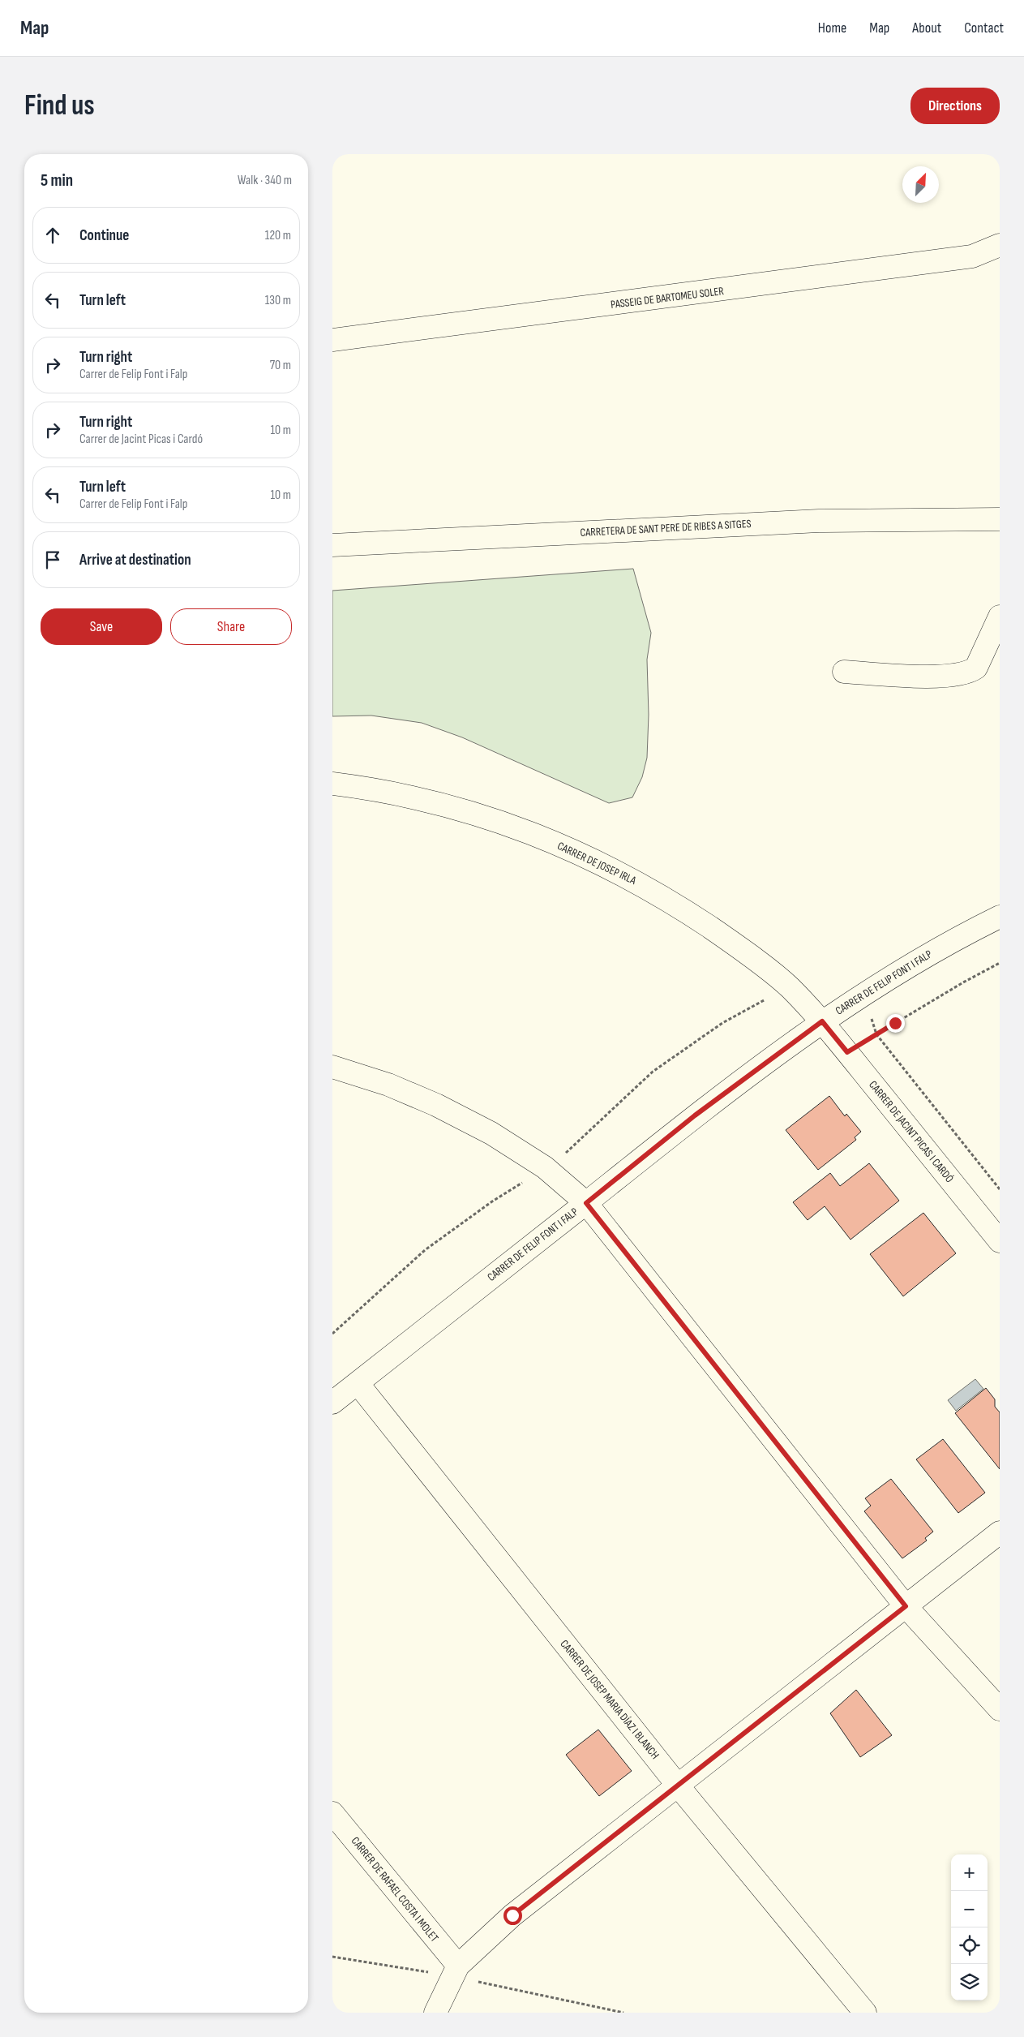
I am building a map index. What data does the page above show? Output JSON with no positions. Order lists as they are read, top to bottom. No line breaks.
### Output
{"streets":{"street":["PASSEIG DE BARTOMEU SOLER","CARRETERA DE SANT PERE DE RIBES A SITGES","CARRER DE JOSEP IRLA","CARRER DE FELIP FONT I FALP","CARRER DE JACINT PICAS I CARDÓ","CARRER DE JOSEP MARIA DÍAZ I BLANCH","CARRER DE RAFAEL COSTA I MOLET"]},"crossings":[["CARRER DE JOSEP IRLA","CARRER DE FELIP FONT I FALP"],["CARRER DE JOSEP IRLA","CARRER DE JACINT PICAS I CARDÓ"],["CARRER DE FELIP FONT I FALP","CARRER DE JACINT PICAS I CARDÓ"],["CARRER DE FELIP FONT I FALP","CARRER DE JOSEP MARIA DÍAZ I BLANCH"]],"north":"top right","page":{"header":"Map","nav":["Home","Map","About","Contact"],"buttons":["Directions",["Save","Share"]],"title":"Find us","heading":["5 min","Walk · 340 m"],"list":[["Continue","120 m"],["Turn left","130 m"],["Turn right","Carrer de Felip Font i Falp","70 m"],["Turn right","Carrer de Jacint Picas i Cardó","10 m"],["Turn left","Carrer de Felip Font i Falp","10 m"],"Arrive at destination"],"map_buttons":["+","−"]}}
